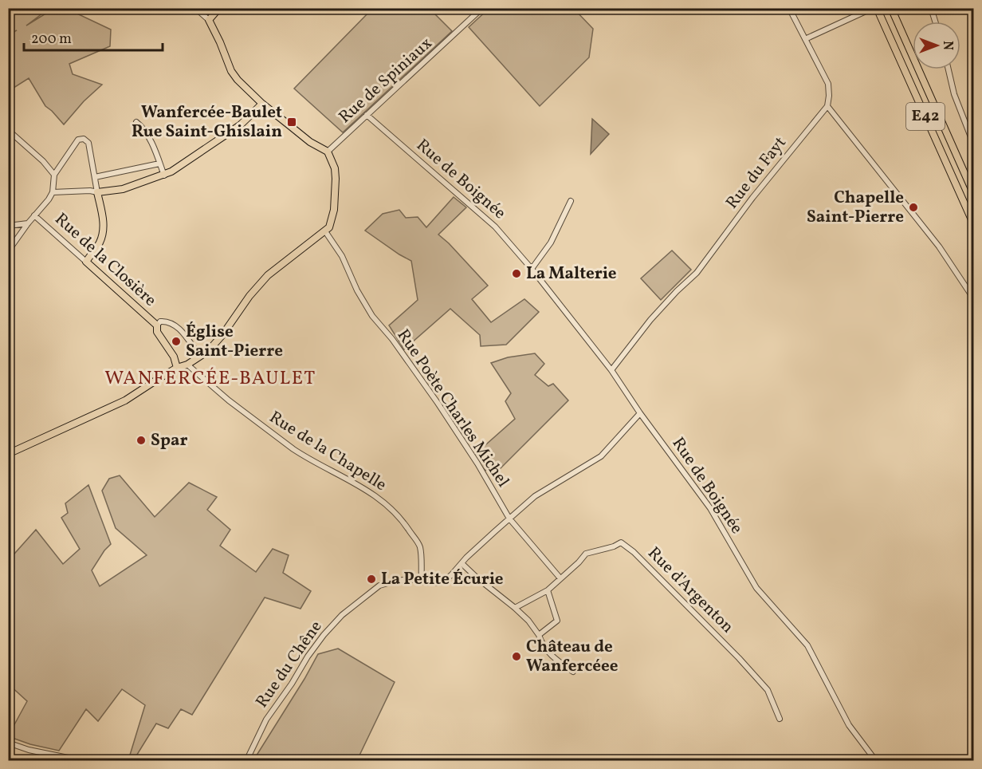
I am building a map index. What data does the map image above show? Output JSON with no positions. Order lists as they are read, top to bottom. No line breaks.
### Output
{"streets":{"highway":["E42"],"main road":["Rue de la Closière"],"street":["Rue de Spiniaux","Rue du Fayt","Rue de Boignée","Rue Poète Charles Michel","Rue de la Chapelle","Rue d'Argenton","Rue du Chêne"]},"crossings":[["Rue de Spiniaux","Rue de Boignée"],["Rue du Fayt","Rue de Boignée"],["Rue Poète Charles Michel","Rue d'Argenton"],["Rue de la Chapelle","Rue du Chêne"]],"districts":["WANFERCÉE-BAULET"],"places":{"transit":["Wanfercée-Baulet Rue Saint-Ghislain"],"other":["Chapelle Saint-Pierre","La Malterie","Église Saint-Pierre","Spar","La Petite Écurie","Château de Wanfercéee"]},"scale_bar":"200 m","north":"right"}
